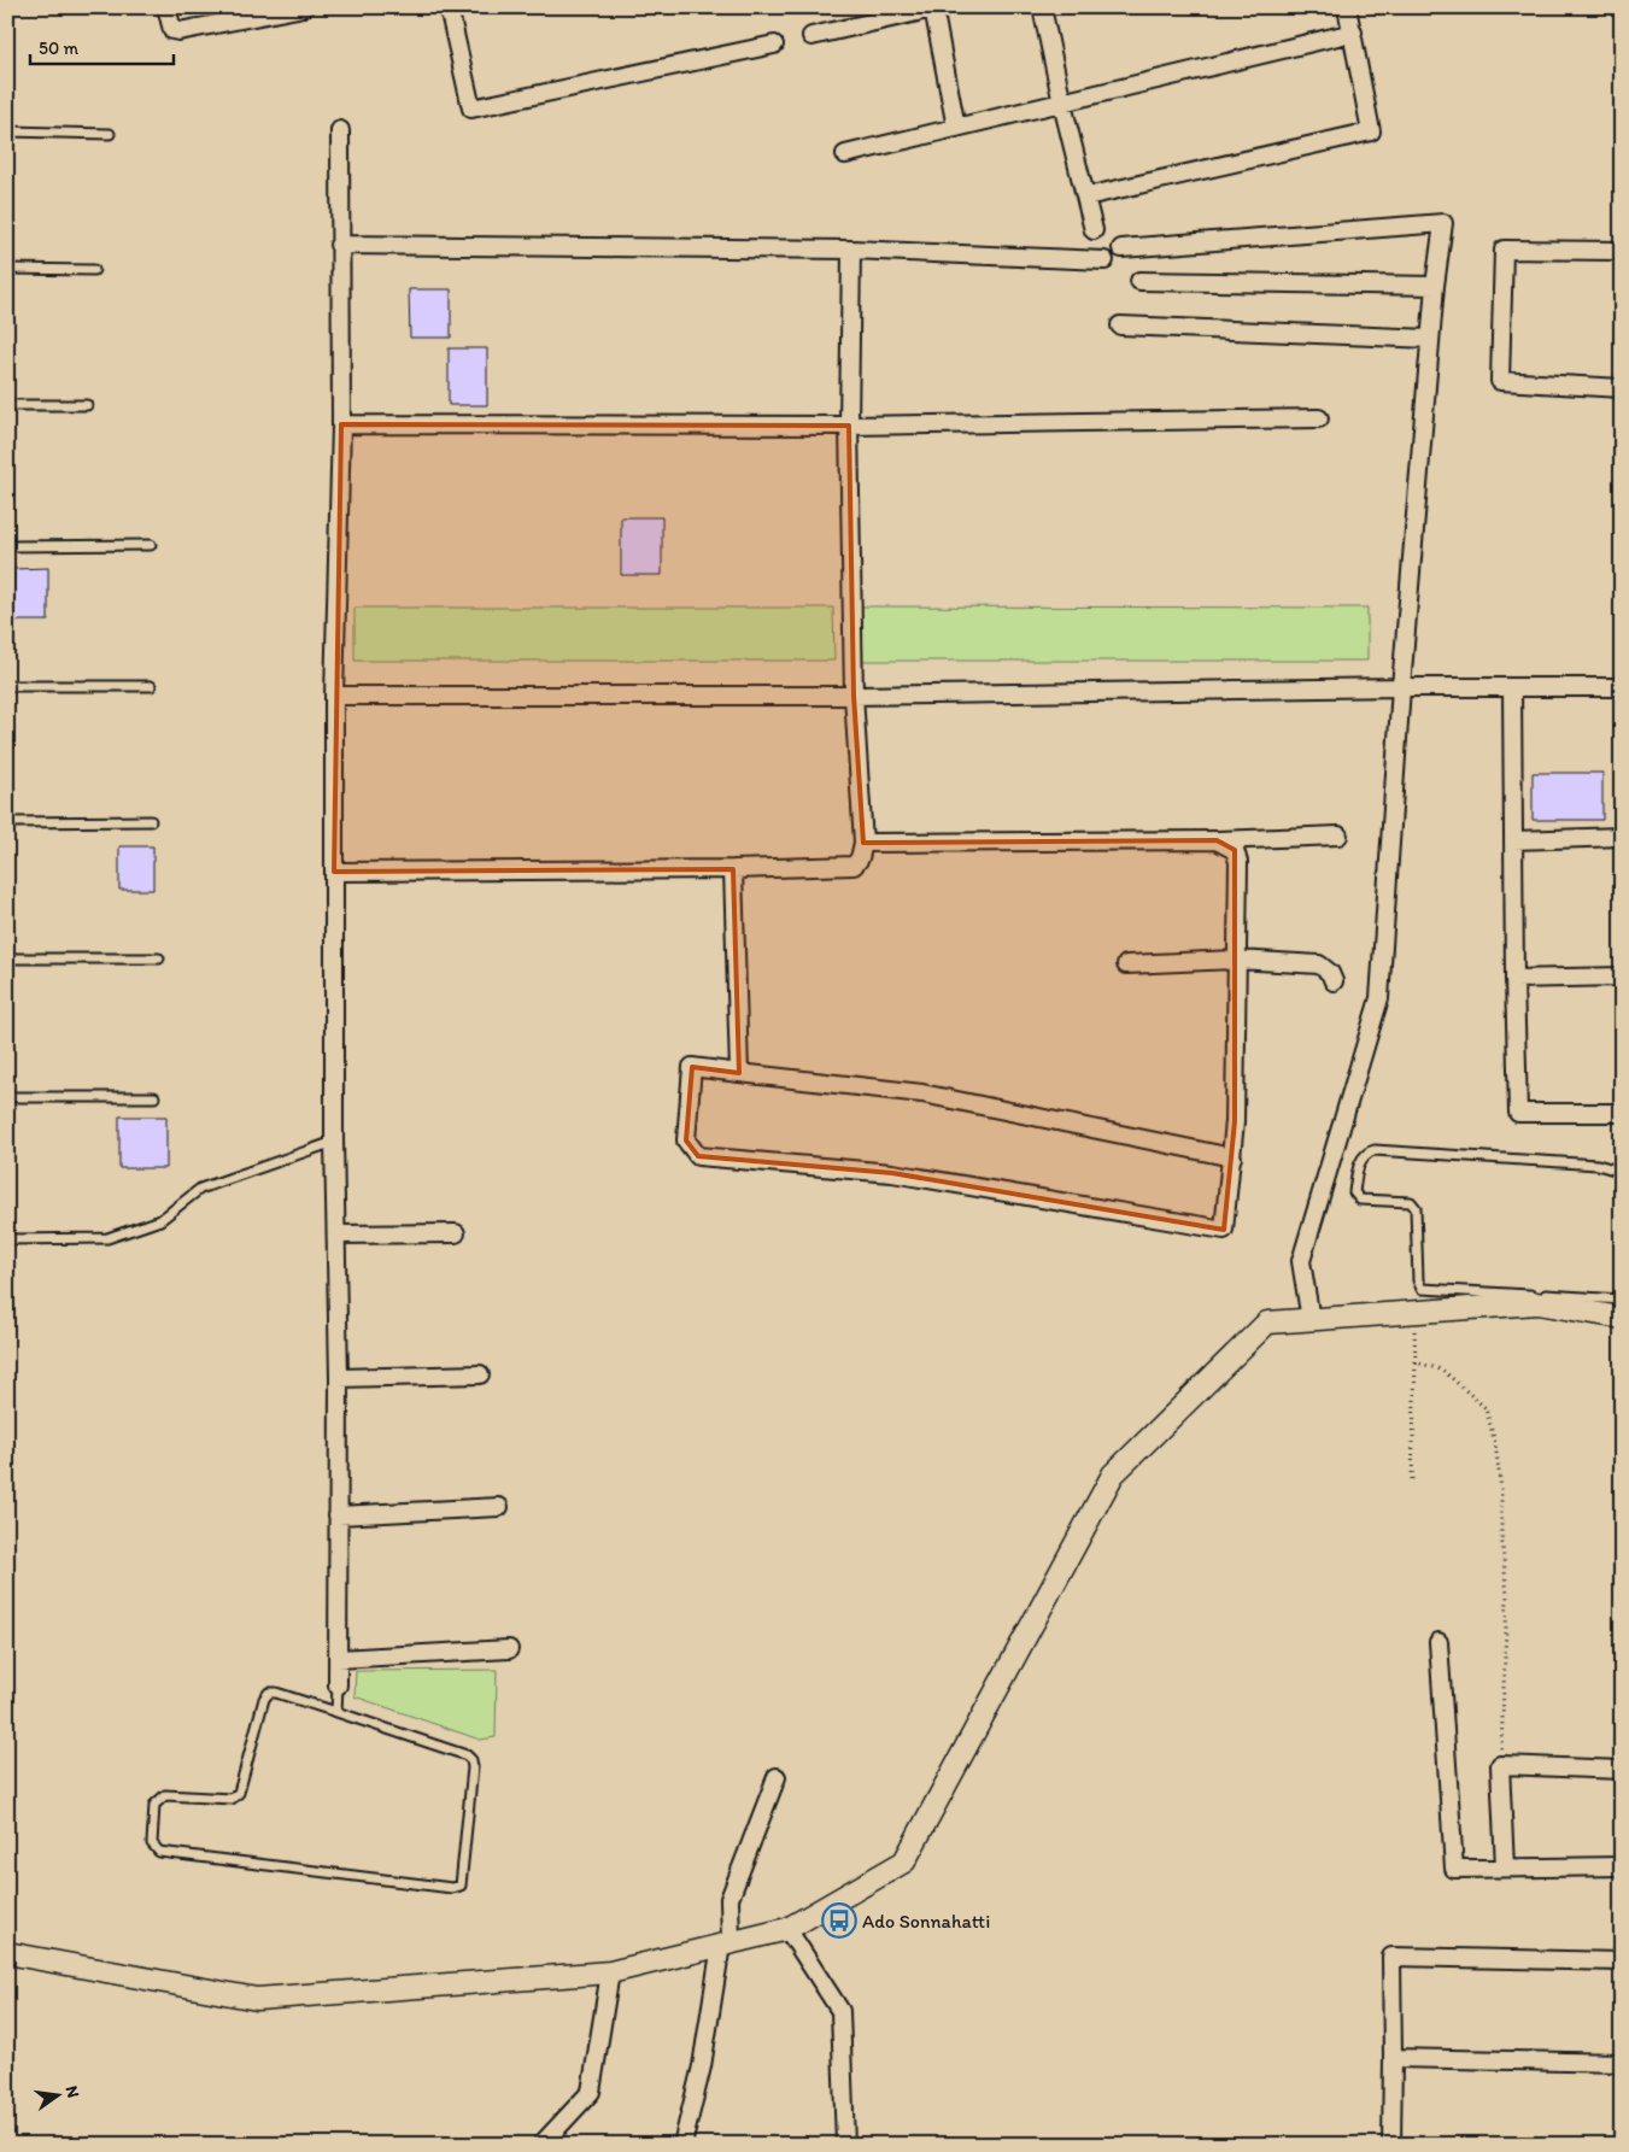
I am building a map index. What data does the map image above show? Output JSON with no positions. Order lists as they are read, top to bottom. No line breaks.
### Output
{"places":{"bus stop":["Ado Sonnahatti"]},"scale_bar":"50 m","north":"right"}
